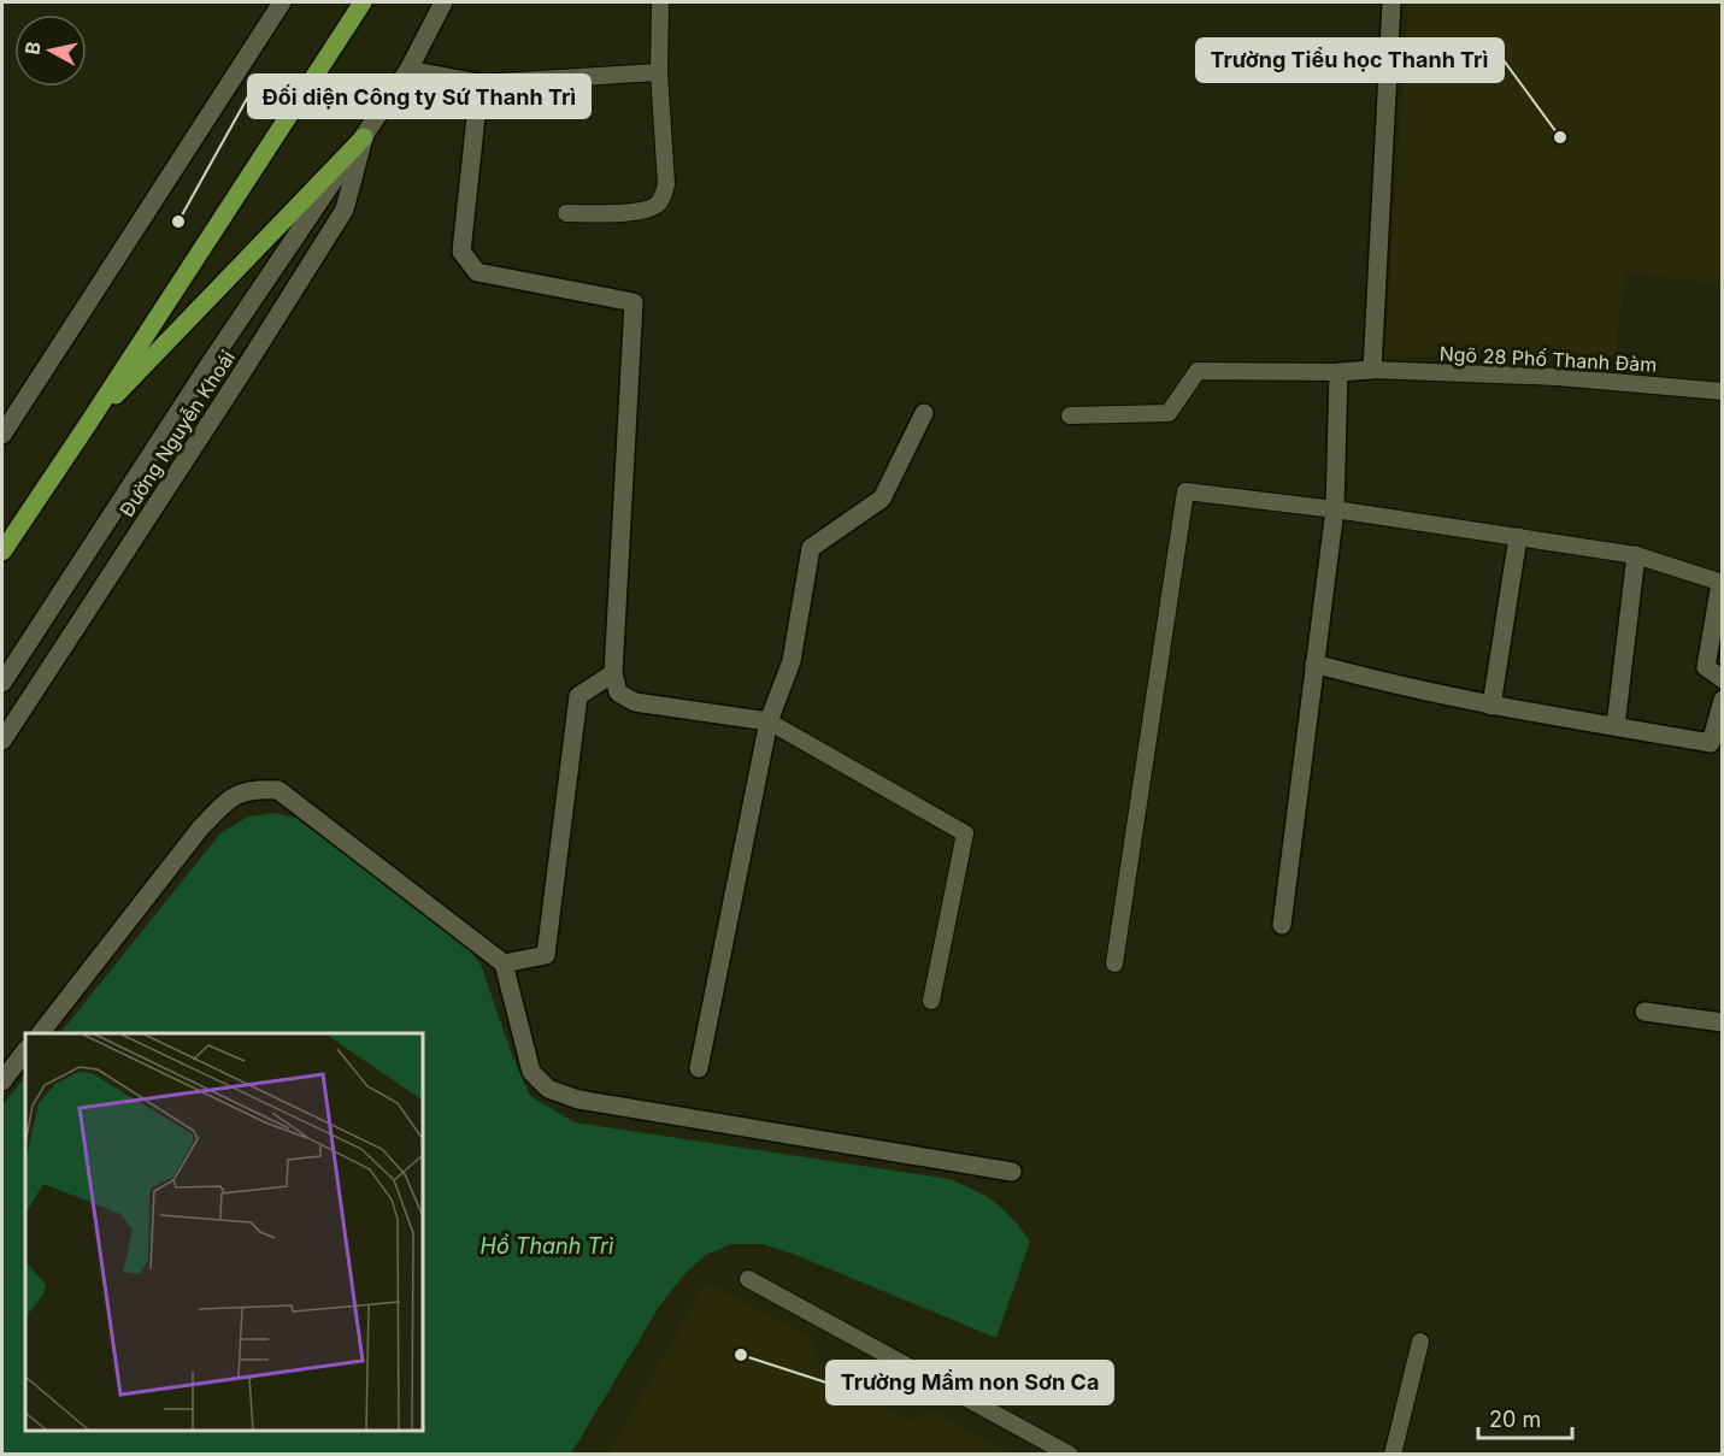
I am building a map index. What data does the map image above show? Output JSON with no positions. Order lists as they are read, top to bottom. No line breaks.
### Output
{"streets":{"street":["Đường Nguyễn Khoái"],"lane":["Ngõ 28 Phố Thanh Đàm"]},"water":["Hồ Thanh Trì"],"places":["Trường Tiểu học Thanh Trì","Đối diện Công ty Sứ Thanh Trì","Trường Mầm non Sơn Ca"],"scale_bar":"20 m","north":"left"}
